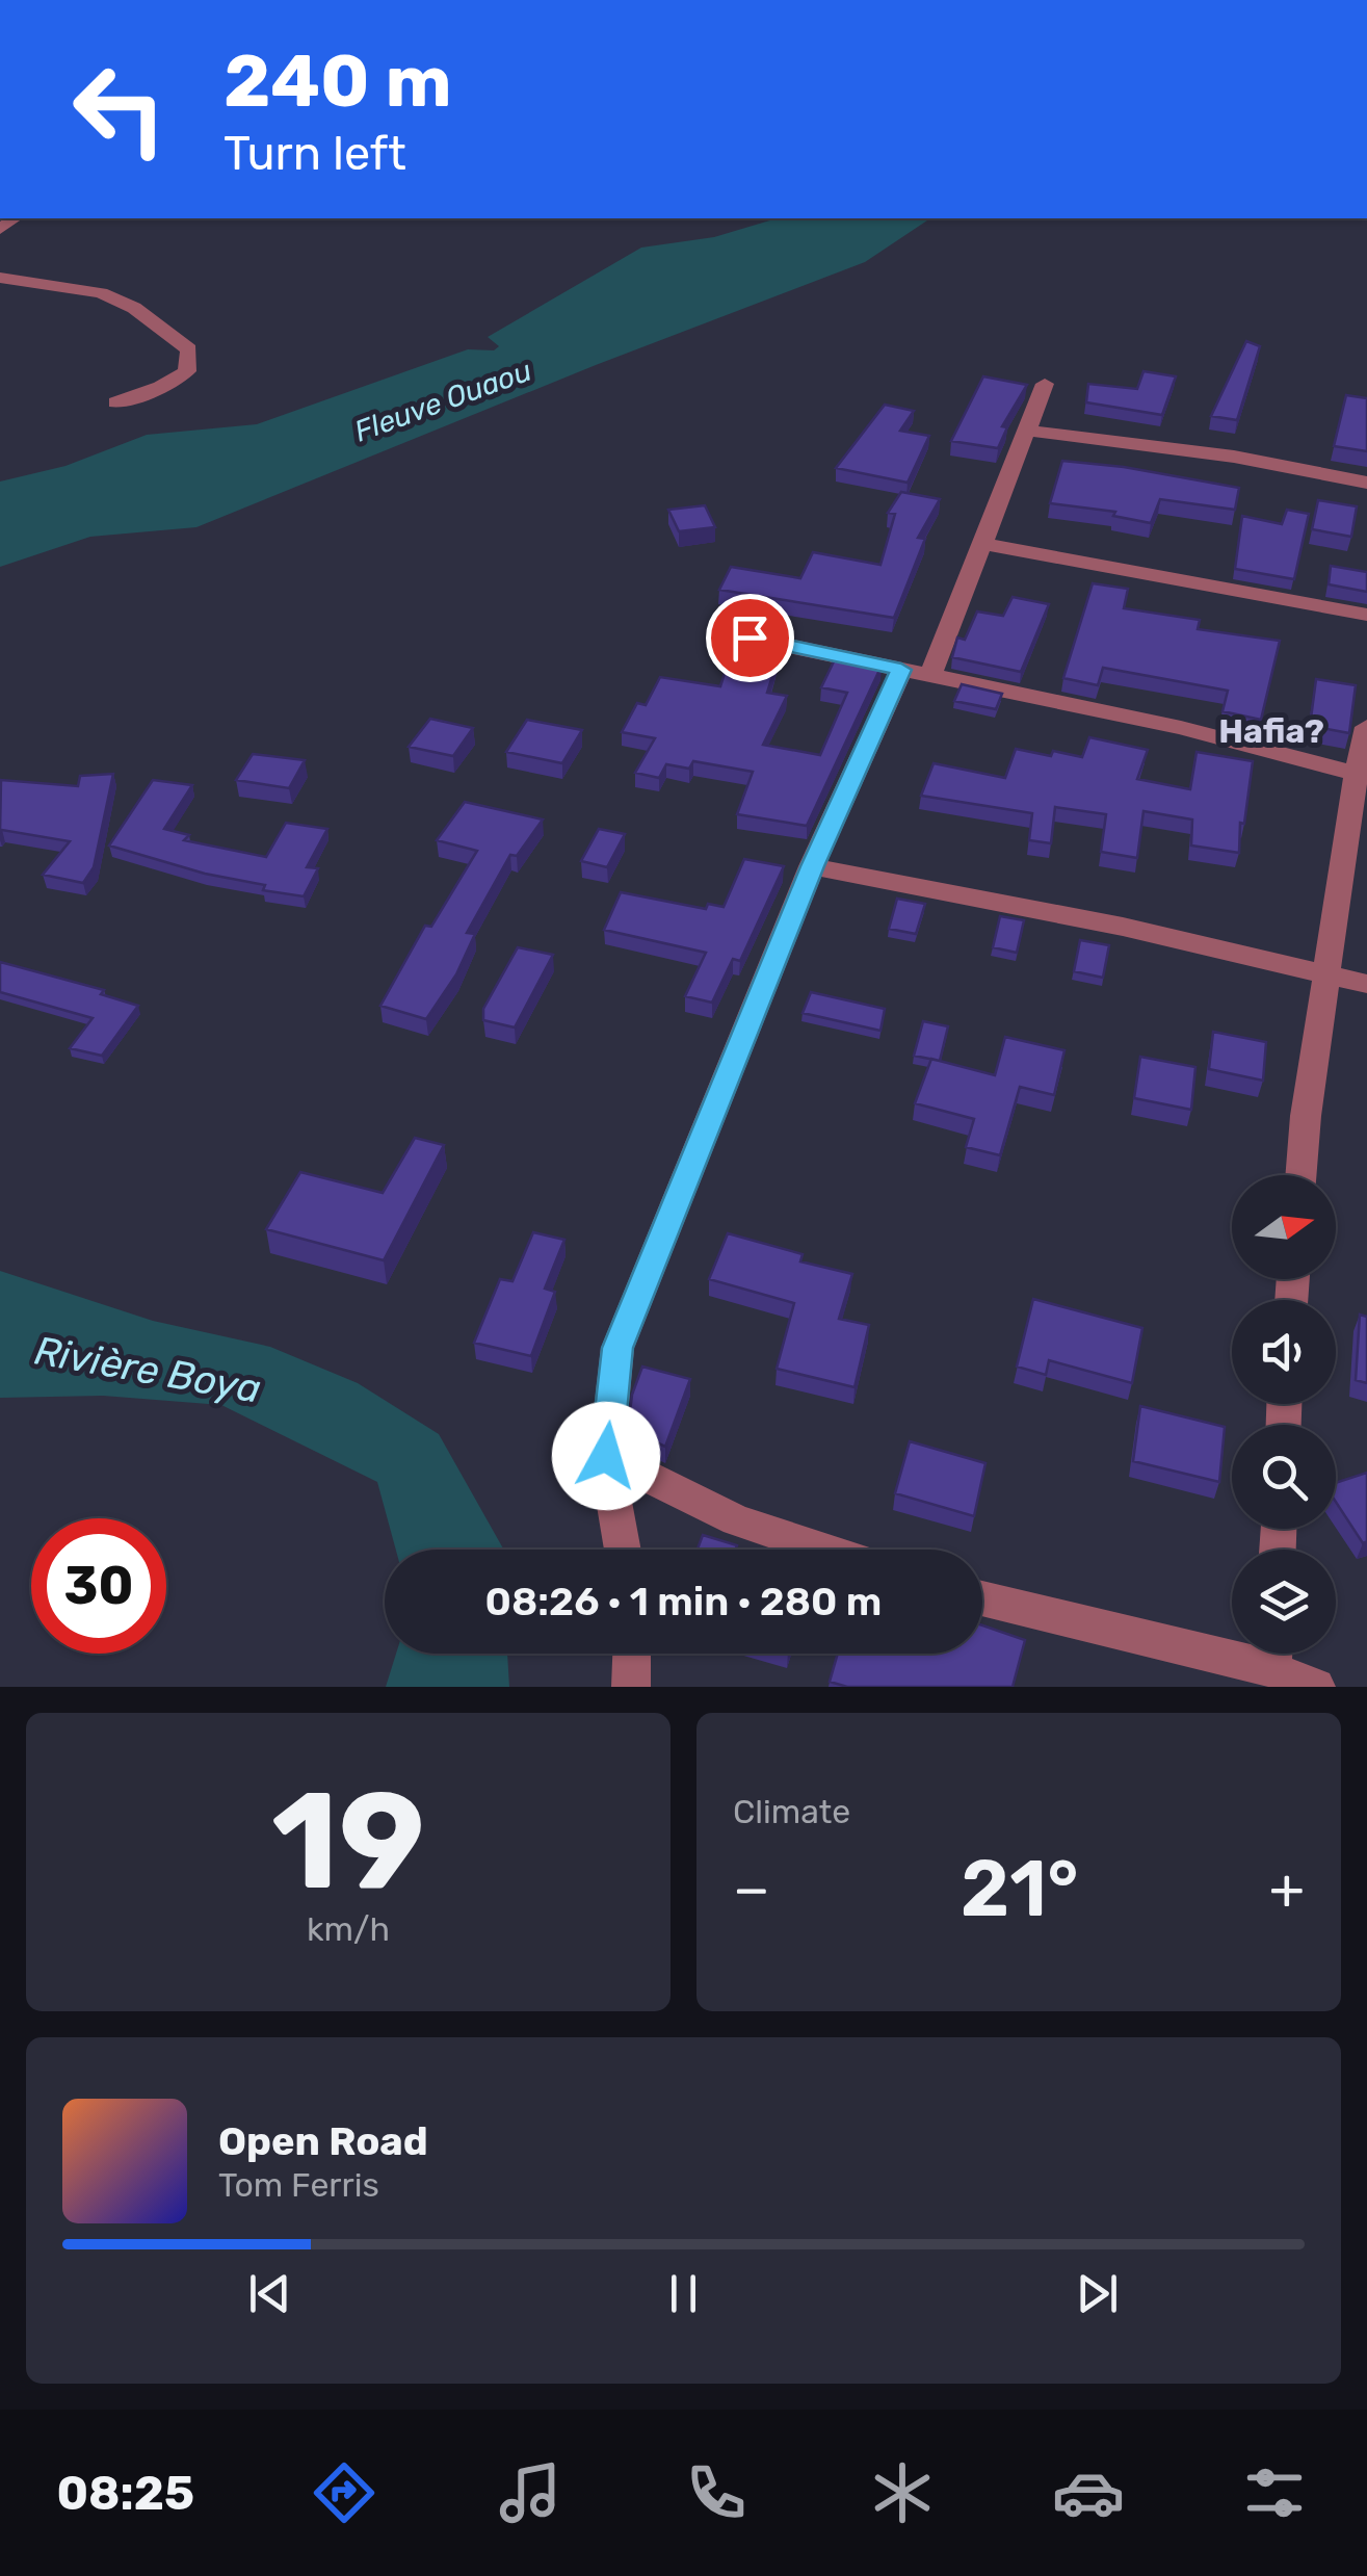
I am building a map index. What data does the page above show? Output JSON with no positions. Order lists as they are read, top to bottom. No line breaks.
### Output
{"districts":["Hafia?"],"water":["Fleuve Ouaou","Rivière Boya"],"north":"right","page":{"turn":["240 m","Turn left"],"limit":"30","trip":"08:26 · 1 min · 280 m","tile":[["19","km/h"],"Climate"],"heat":["−","21°","+"],"song":["Open Road","Tom Ferris"],"tabs":"08:25"}}
